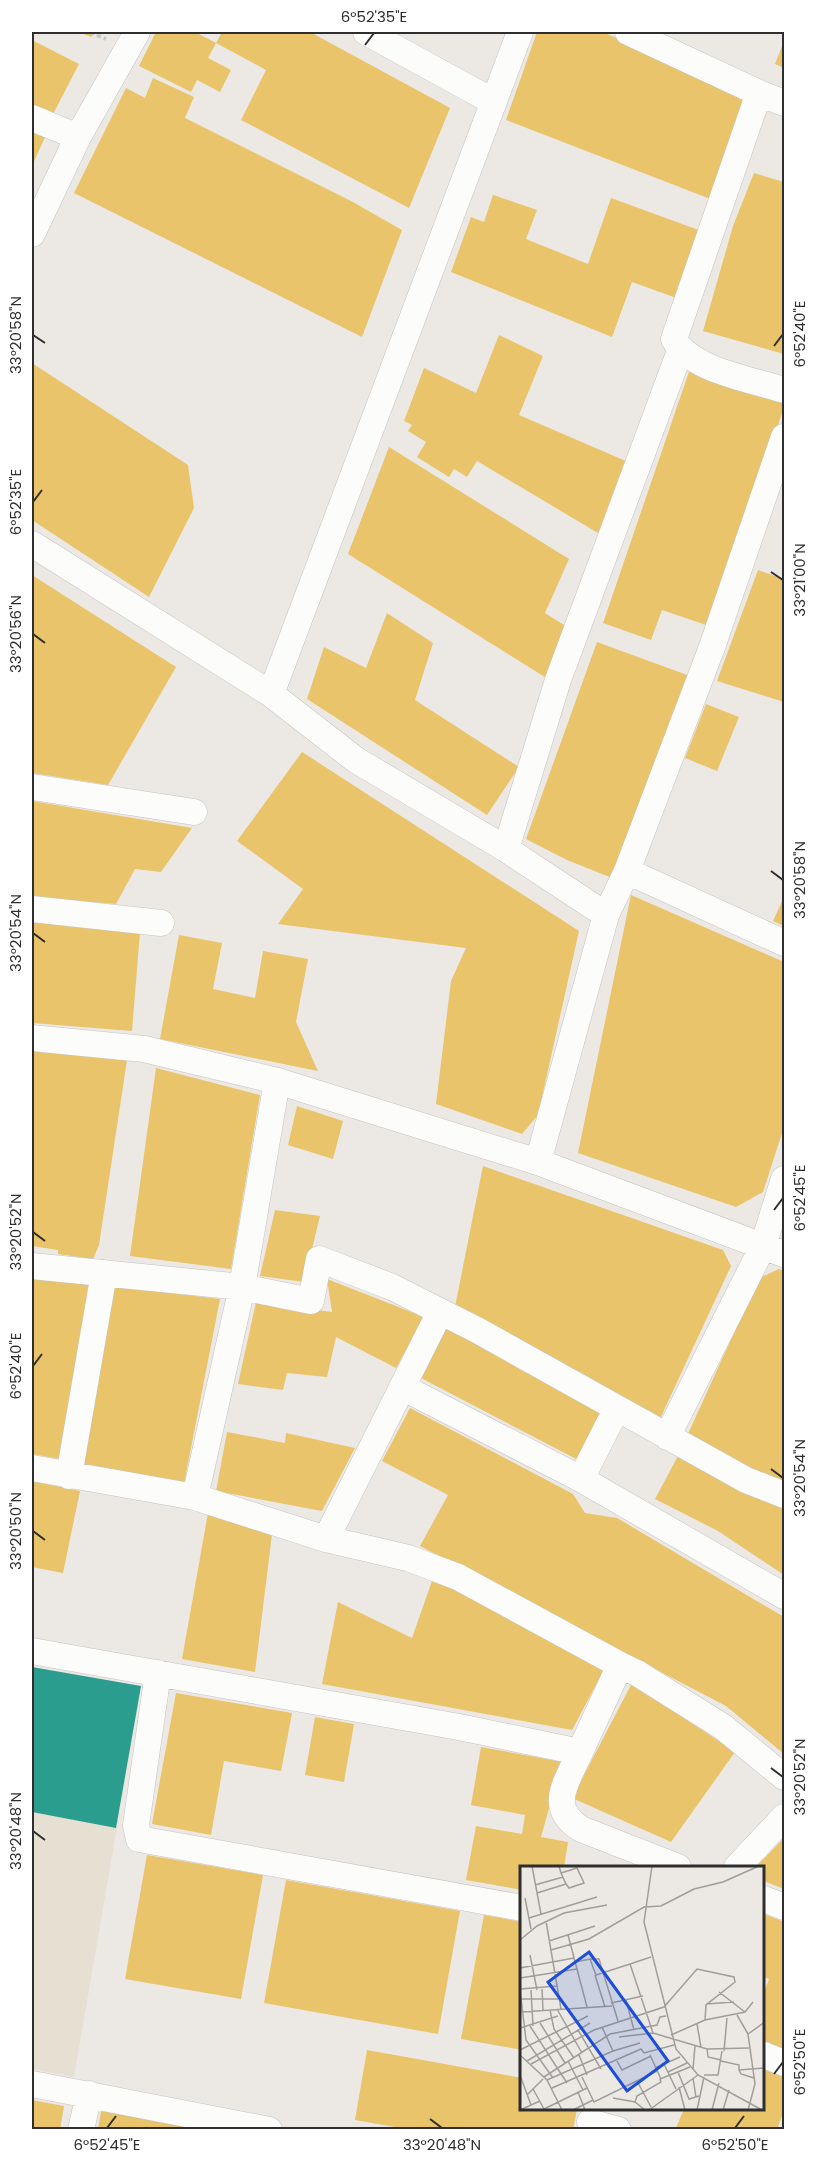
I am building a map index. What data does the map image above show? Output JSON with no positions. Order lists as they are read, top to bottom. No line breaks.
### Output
{"coordinates":["6°52'35\"E","6°52'40\"E","33°20'58\"N","33°21'00\"N","33°20'56\"N","33°20'54\"N","6°52'45\"E","33°20'52\"N","33°20'50\"N","33°20'48\"N","6°52'50\"E"]}
